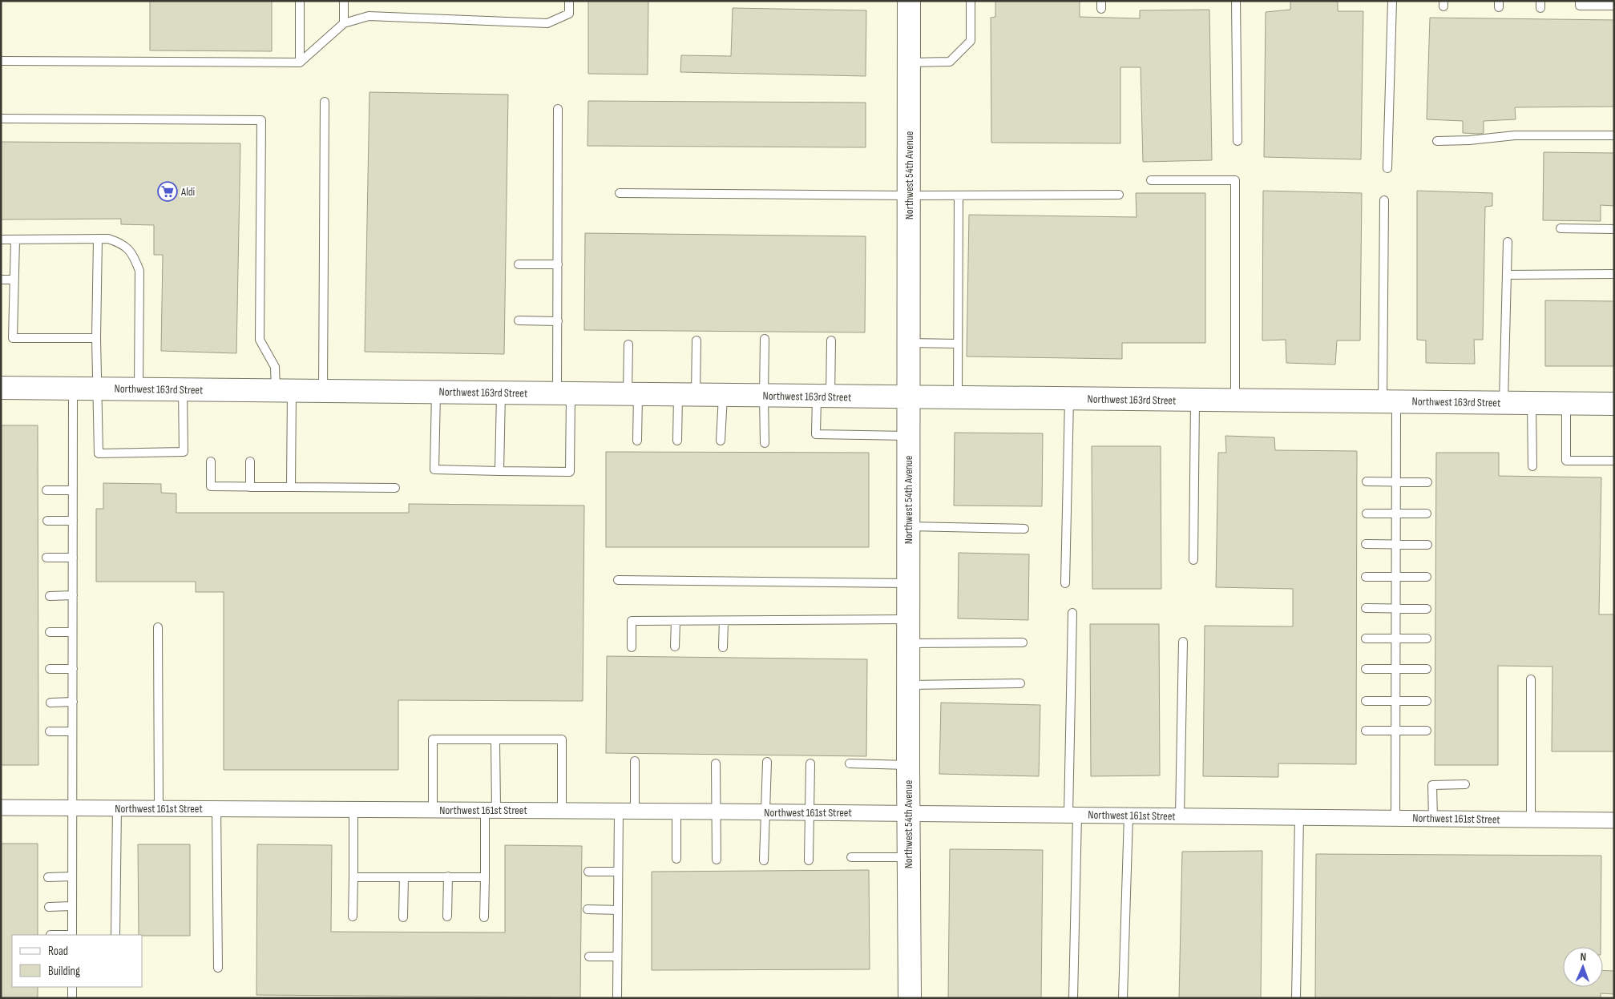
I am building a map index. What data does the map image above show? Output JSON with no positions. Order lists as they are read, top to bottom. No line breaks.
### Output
{"streets":{"street":["Northwest 54th Avenue","Northwest 163rd Street","Northwest 161st Street"]},"crossings":[["Northwest 54th Avenue","Northwest 163rd Street"],["Northwest 54th Avenue","Northwest 161st Street"]],"places":{"supermarket":["Aldi"]},"legend":["Road","Building"],"north":"top"}
